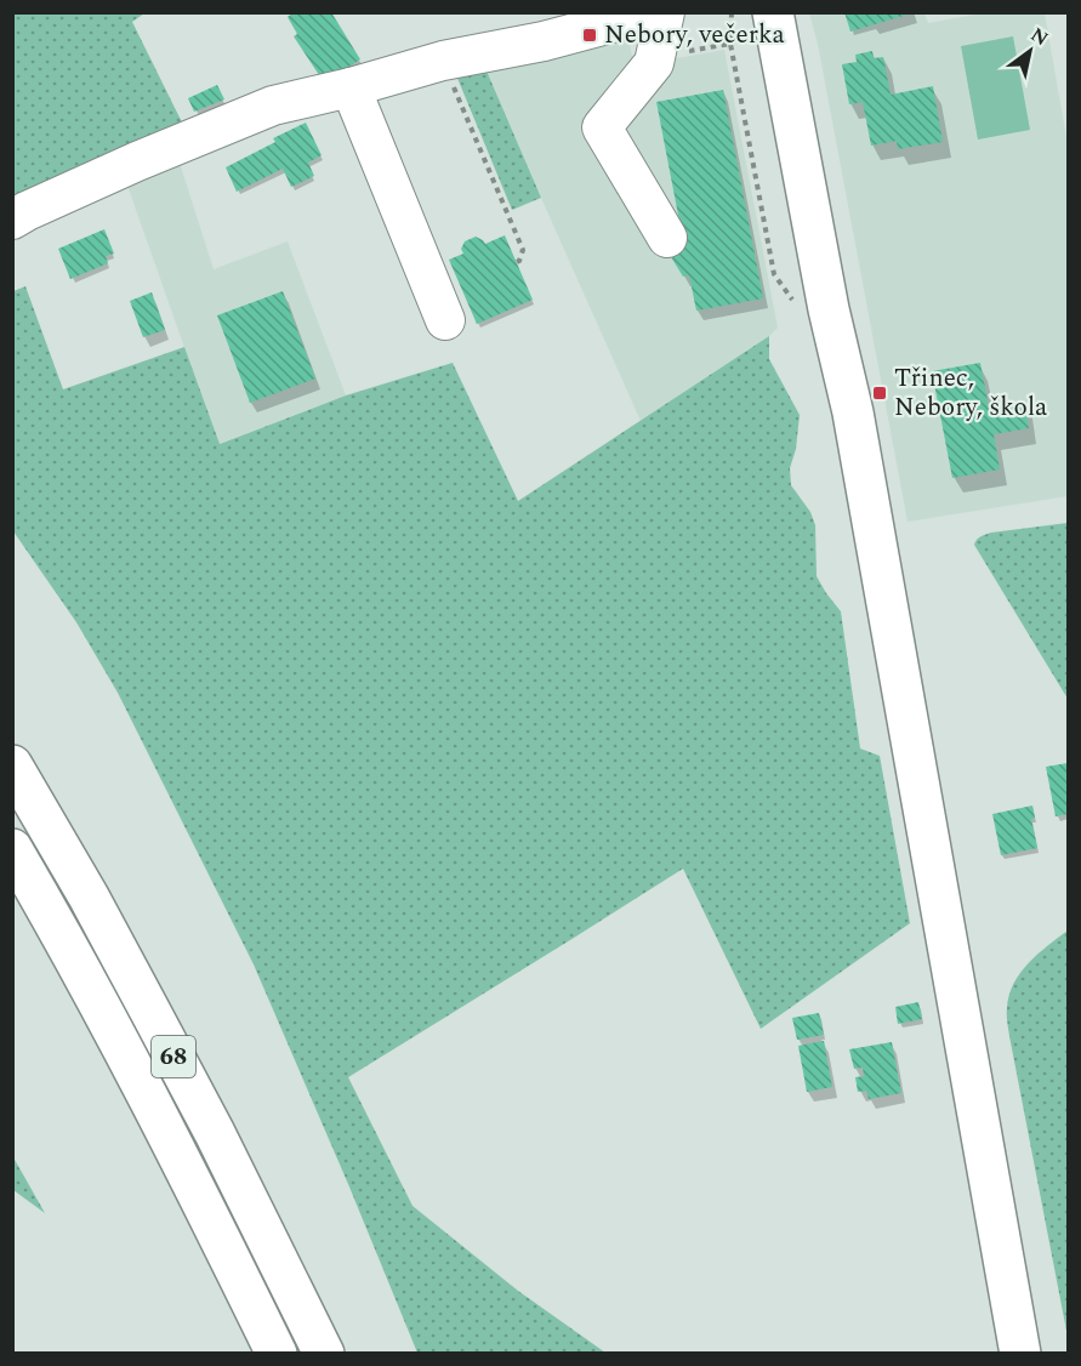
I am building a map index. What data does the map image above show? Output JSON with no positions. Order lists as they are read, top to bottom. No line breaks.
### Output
{"streets":{"main road":["68"]},"places":{"transit":["Nebory, večerka","Třinec, Nebory, škola"]},"north":"top right"}
